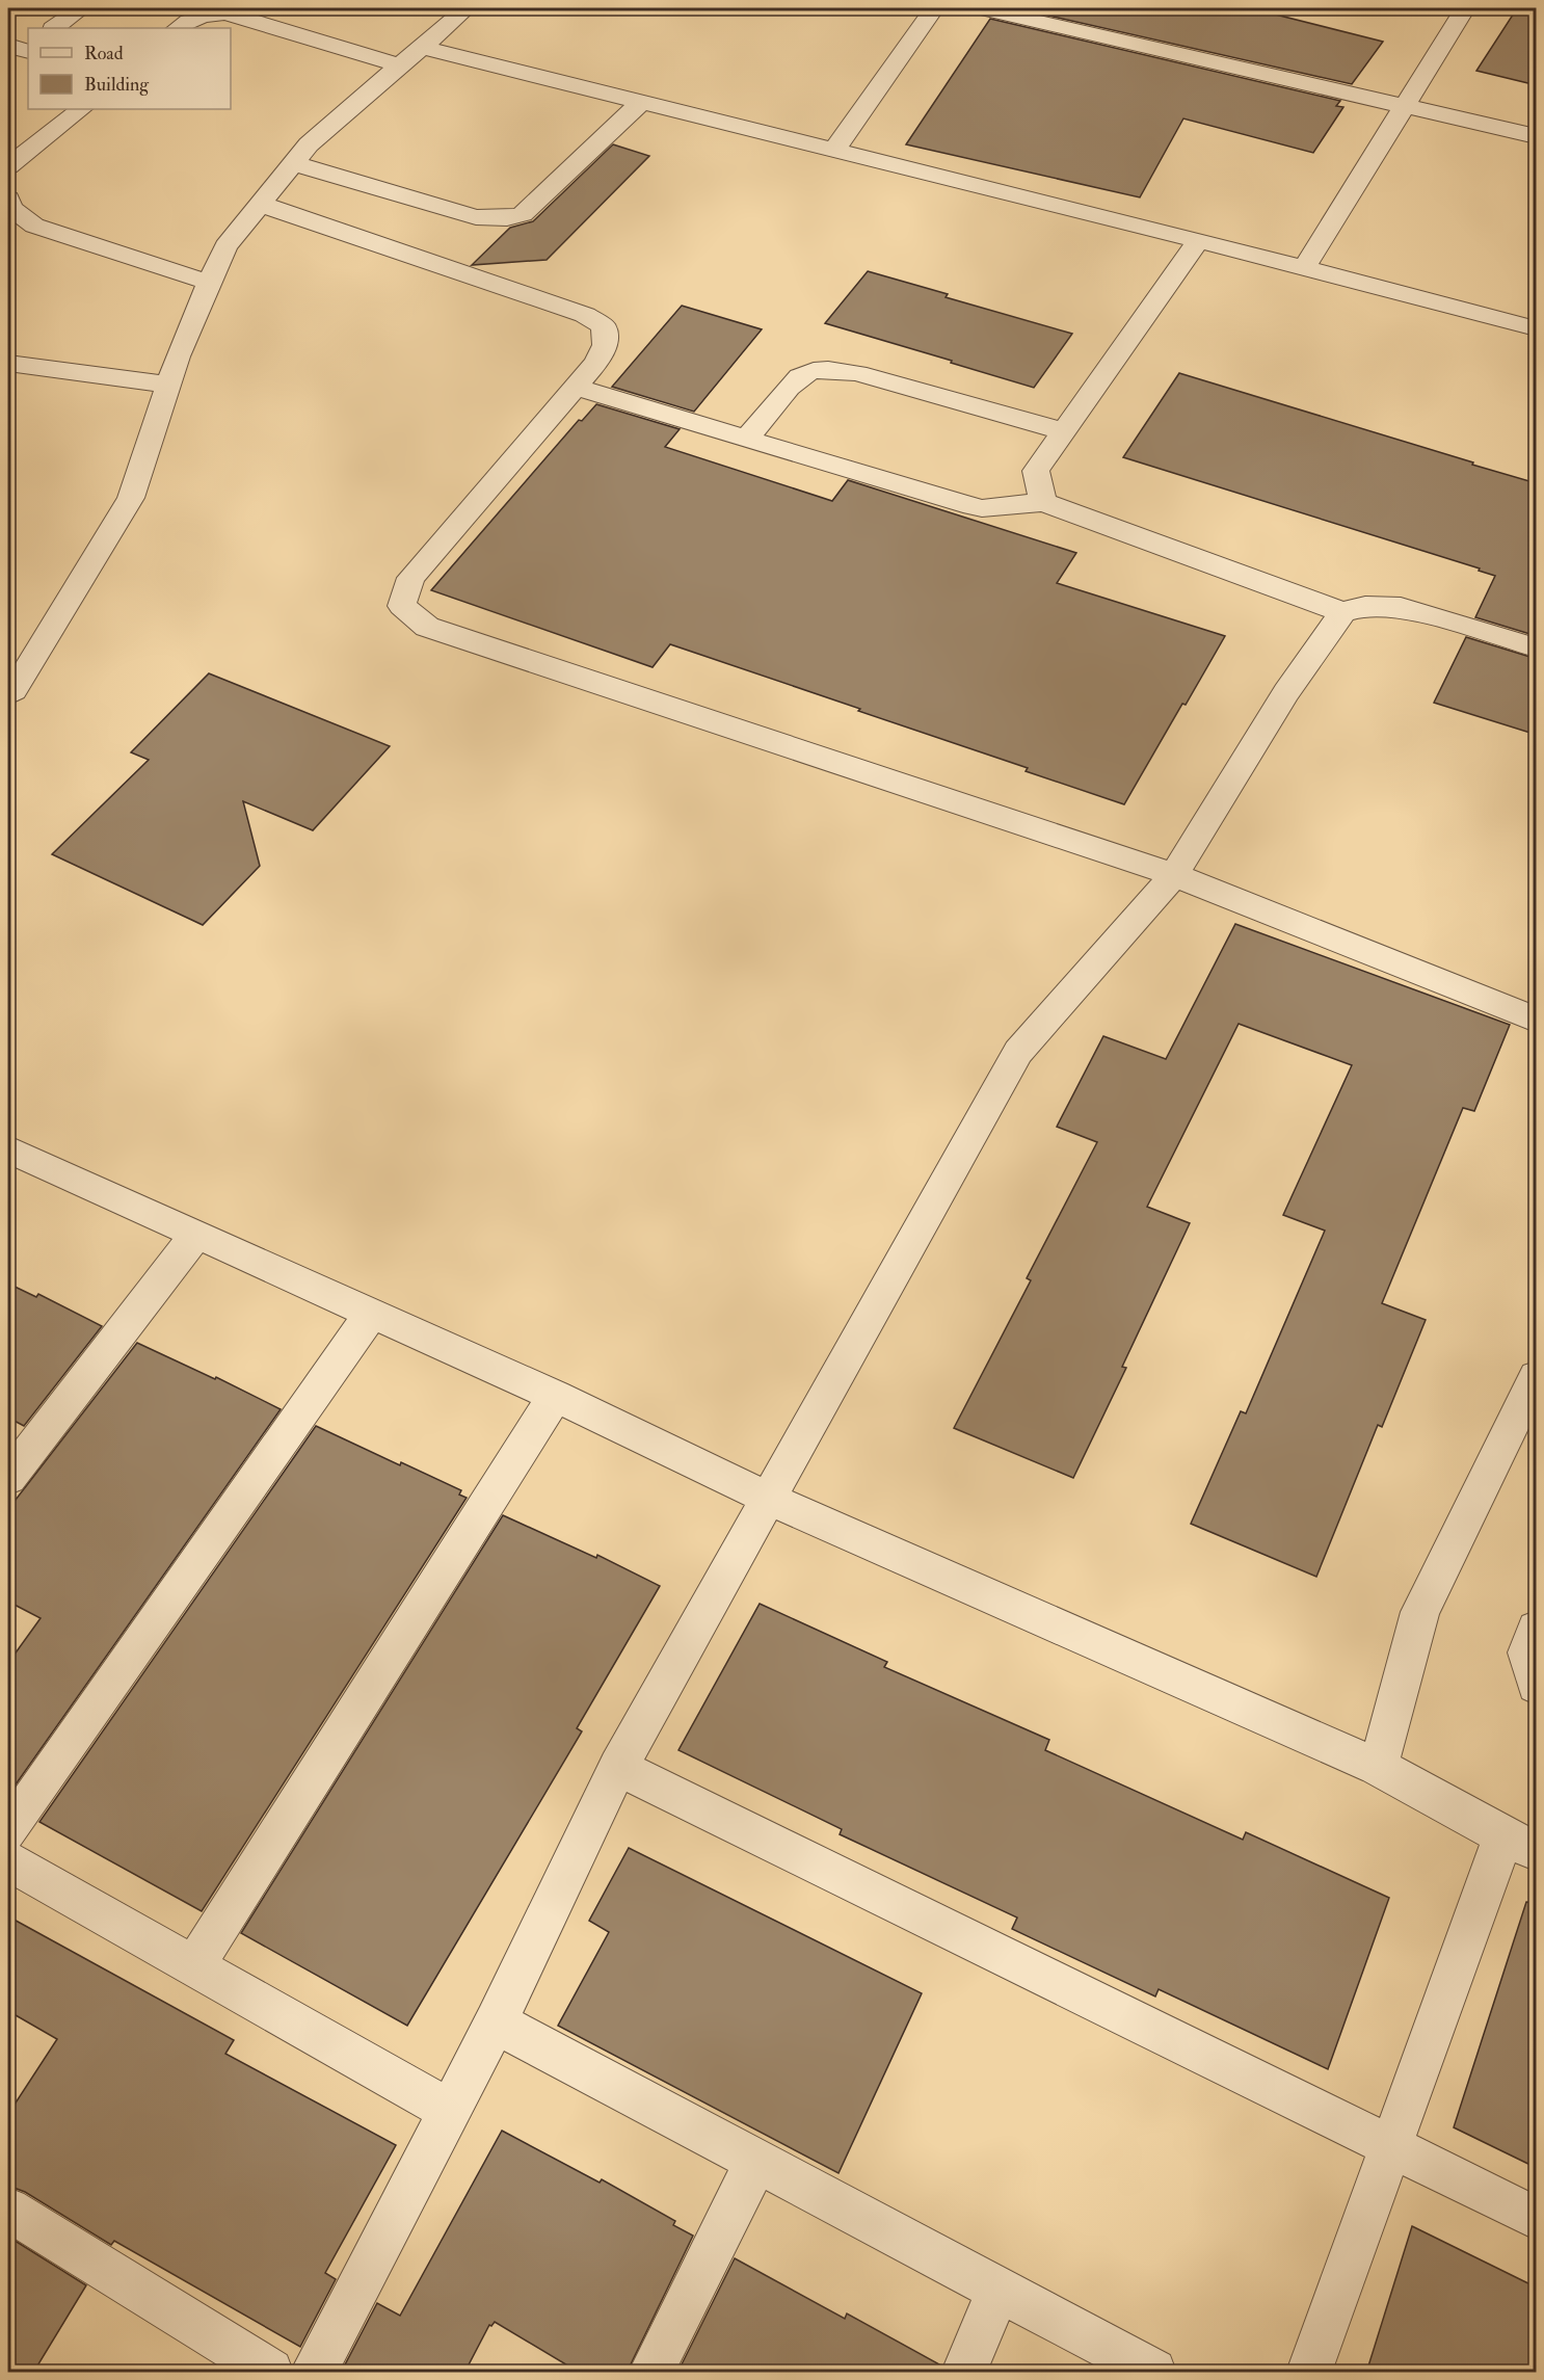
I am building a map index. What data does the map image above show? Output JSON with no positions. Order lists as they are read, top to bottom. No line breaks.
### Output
{"legend":["Road","Building"]}
